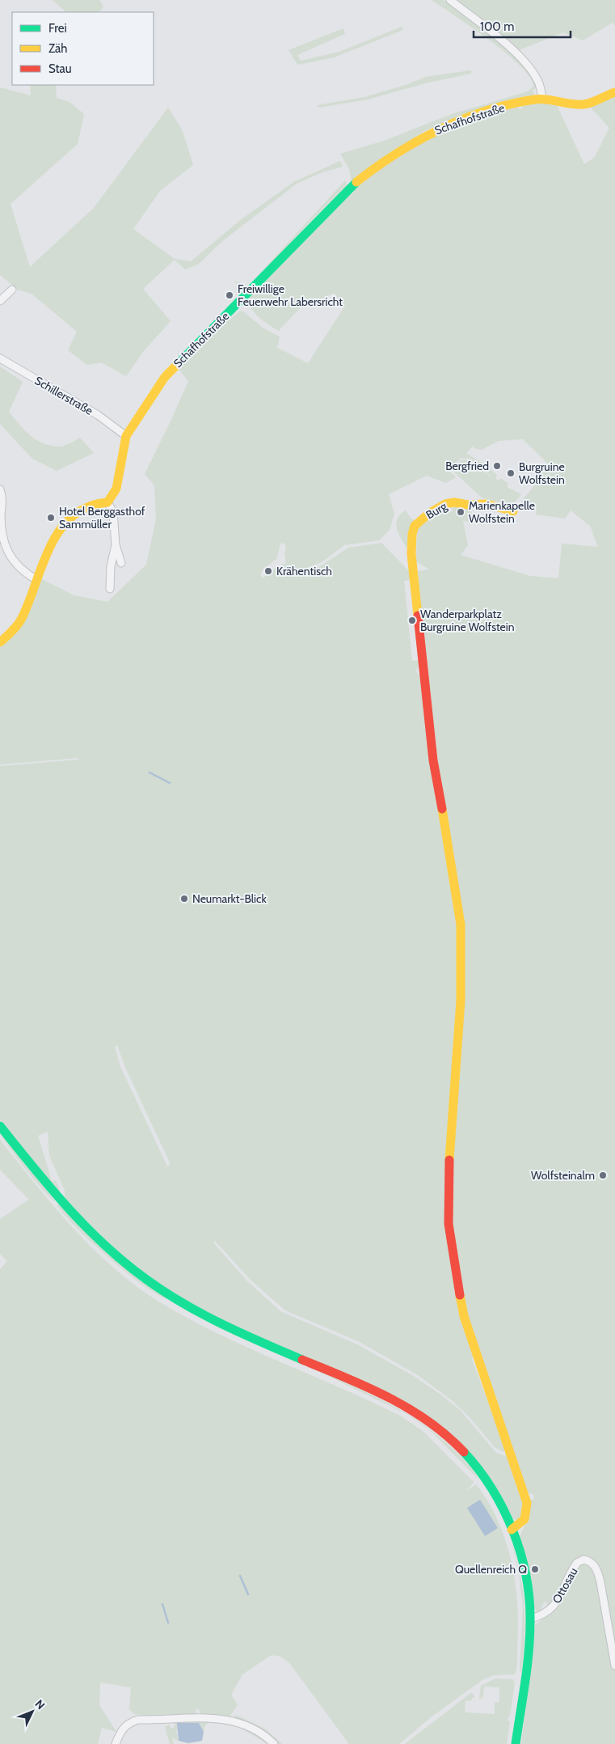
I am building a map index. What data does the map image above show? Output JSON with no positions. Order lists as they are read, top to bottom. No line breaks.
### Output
{"streets":{"street":["Schafhofstraße","Schillerstraße","Burg","Ottosau"]},"crossings":[["Schafhofstraße","Schillerstraße"]],"places":["Freiwillige Feuerwehr Labersricht","Bergfried","Burgruine Wolfstein","Marienkapelle Wolfstein","Hotel Berggasthof Sammüller","Krähentisch","Wanderparkplatz Burgruine Wolfstein","Neumarkt-Blick","Wolfsteinalm","Quellenreich Q"],"legend":["Frei","Zäh","Stau"],"scale_bar":"100 m","north":"top right"}
